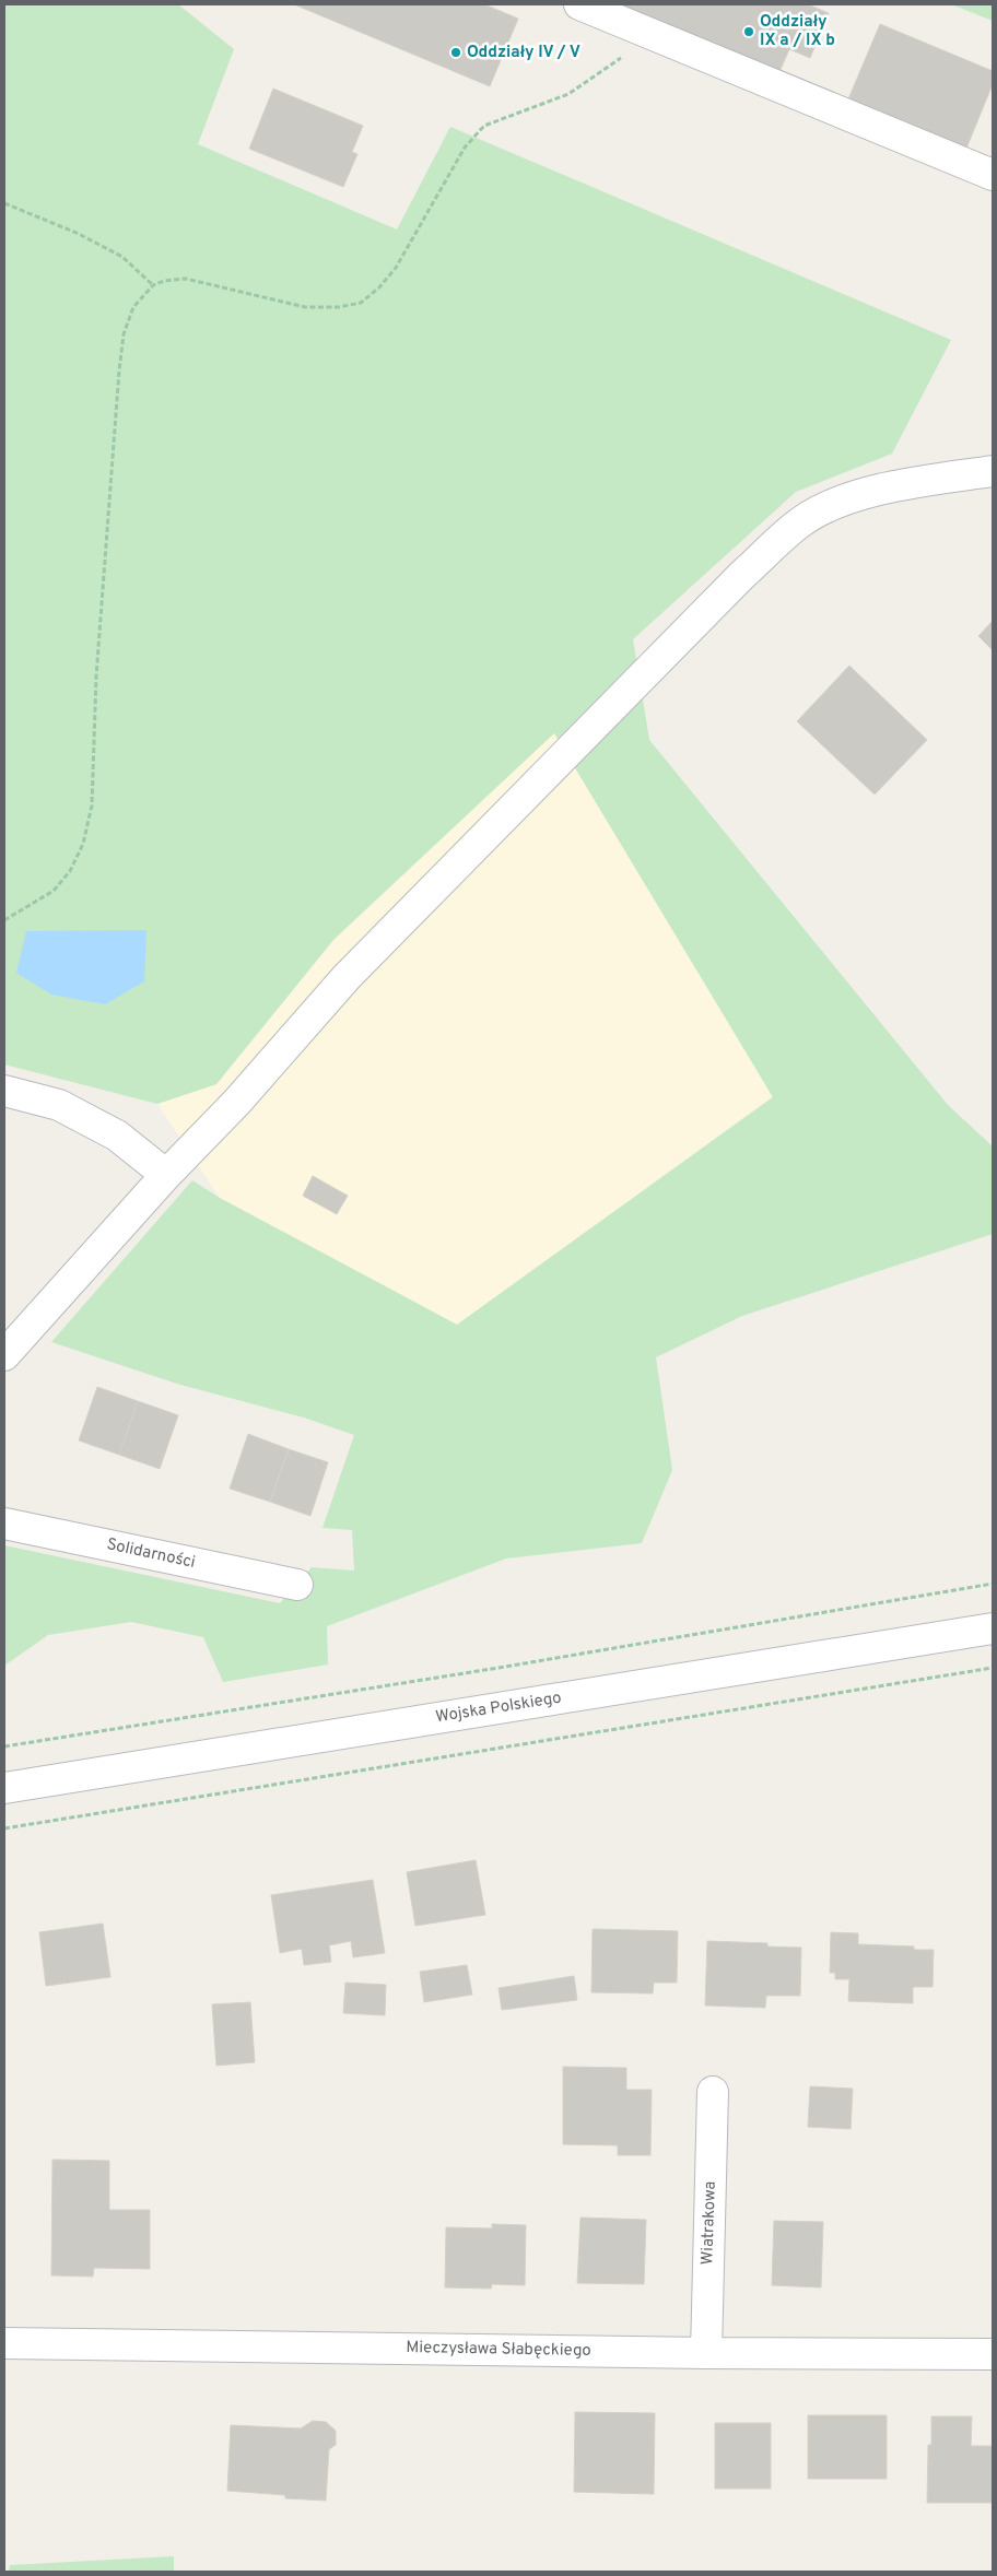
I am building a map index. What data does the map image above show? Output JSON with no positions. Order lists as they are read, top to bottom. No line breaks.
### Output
{"streets":{"street":["Solidarności","Wojska Polskiego","Wiatrakowa","Mieczysława Słabęckiego"]},"crossings":[["Wiatrakowa","Mieczysława Słabęckiego"]],"places":["Oddziały IX a / IX b","Oddziały IV / V"]}
